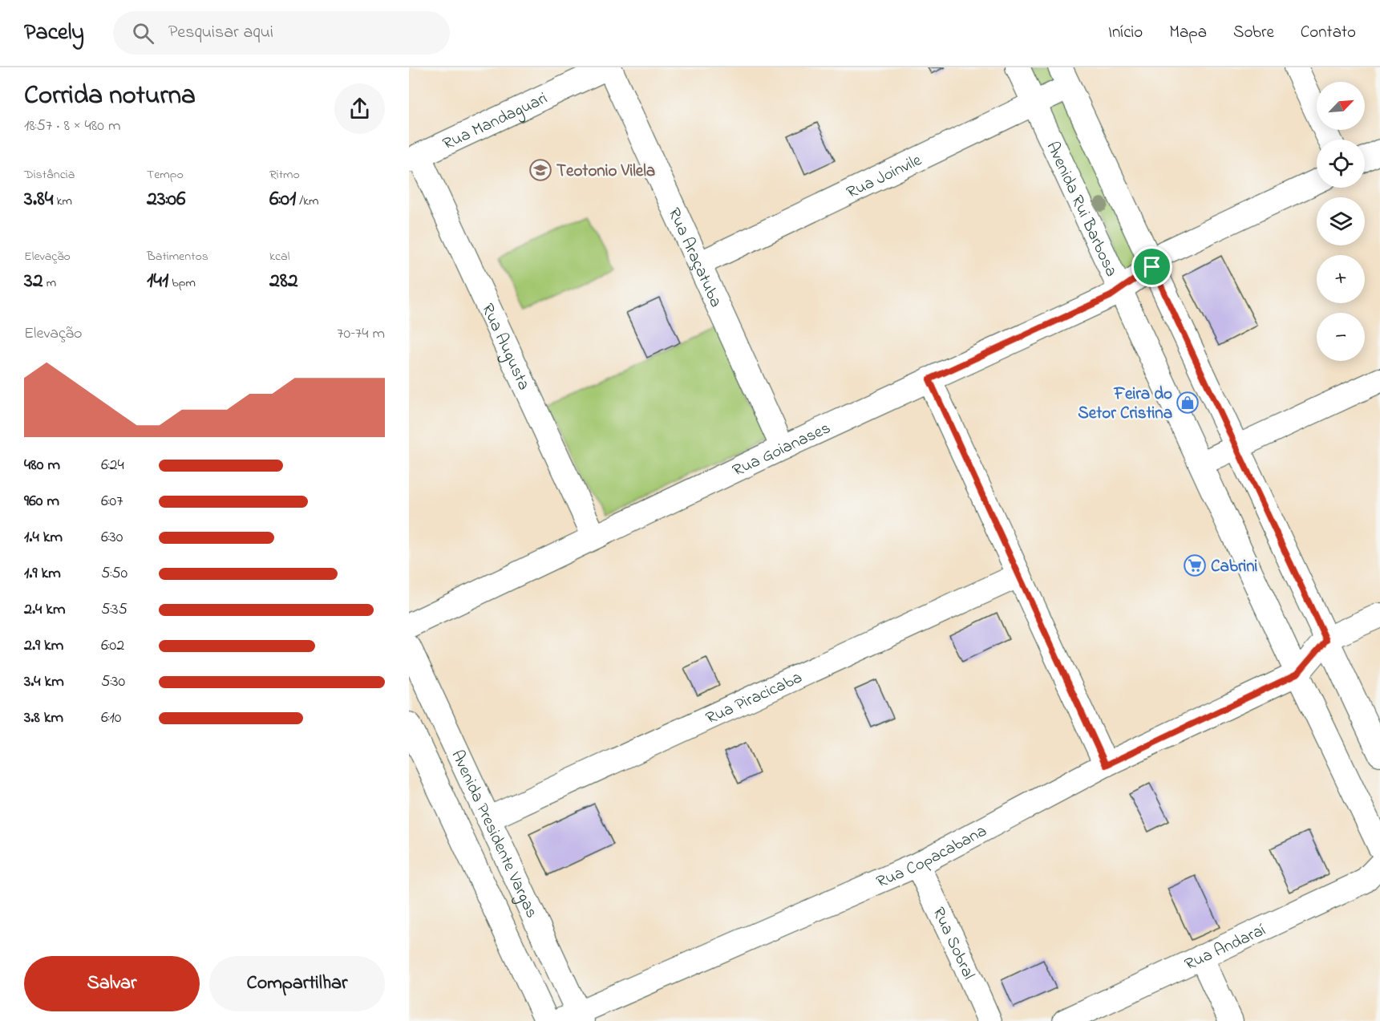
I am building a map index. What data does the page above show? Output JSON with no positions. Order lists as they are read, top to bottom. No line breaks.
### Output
{"streets":{"street":["Rua Mandaguari","Rua Joinvile","Avenida Rui Barbosa","Rua Araçatuba","Rua Augusta","Rua Goianases","Rua Piracicaba","Avenida Presidente Vargas","Rua Copacabana","Rua Sobral","Rua Andaraí"]},"crossings":[["Rua Mandaguari","Rua Araçatuba"],["Rua Mandaguari","Rua Augusta"],["Rua Joinvile","Avenida Rui Barbosa"],["Rua Joinvile","Rua Araçatuba"],["Avenida Rui Barbosa","Rua Goianases"],["Avenida Rui Barbosa","Rua Copacabana"],["Rua Araçatuba","Rua Goianases"],["Rua Augusta","Rua Goianases"],["Rua Piracicaba","Avenida Presidente Vargas"],["Avenida Presidente Vargas","Rua Copacabana"],["Rua Copacabana","Rua Sobral"]],"places":{"school or university":["Teotonio Vilela"],"shop":["Feira do Setor Cristina"],"supermarket":["Cabrini"]},"north":"top right","page":{"header":"Pacely","search":"Pesquisar aqui","nav":["Início","Mapa","Sobre","Contato"],"heading":["Corrida noturna","18:57 · 8 × 480 m"],"map_buttons":["+","−"],"stats":[["Distância","3.84 km"],["Tempo","23:06"],["Ritmo","6:01 /km"],["Elevação","32 m"],["Batimentos","141 bpm"],["kcal","282"]],"chart":["Elevação","70–74 m"],"list":[{"name":"480 m","note":"6:24"},{"name":"960 m","note":"6:07"},{"name":"1.4 km","note":"6:30"},{"name":"1.9 km","note":"5:50"},{"name":"2.4 km","note":"5:35"},{"name":"2.9 km","note":"6:02"},{"name":"3.4 km","note":"5:30"},{"name":"3.8 km","note":"6:10"}],"buttons":["Salvar","Compartilhar"]}}
